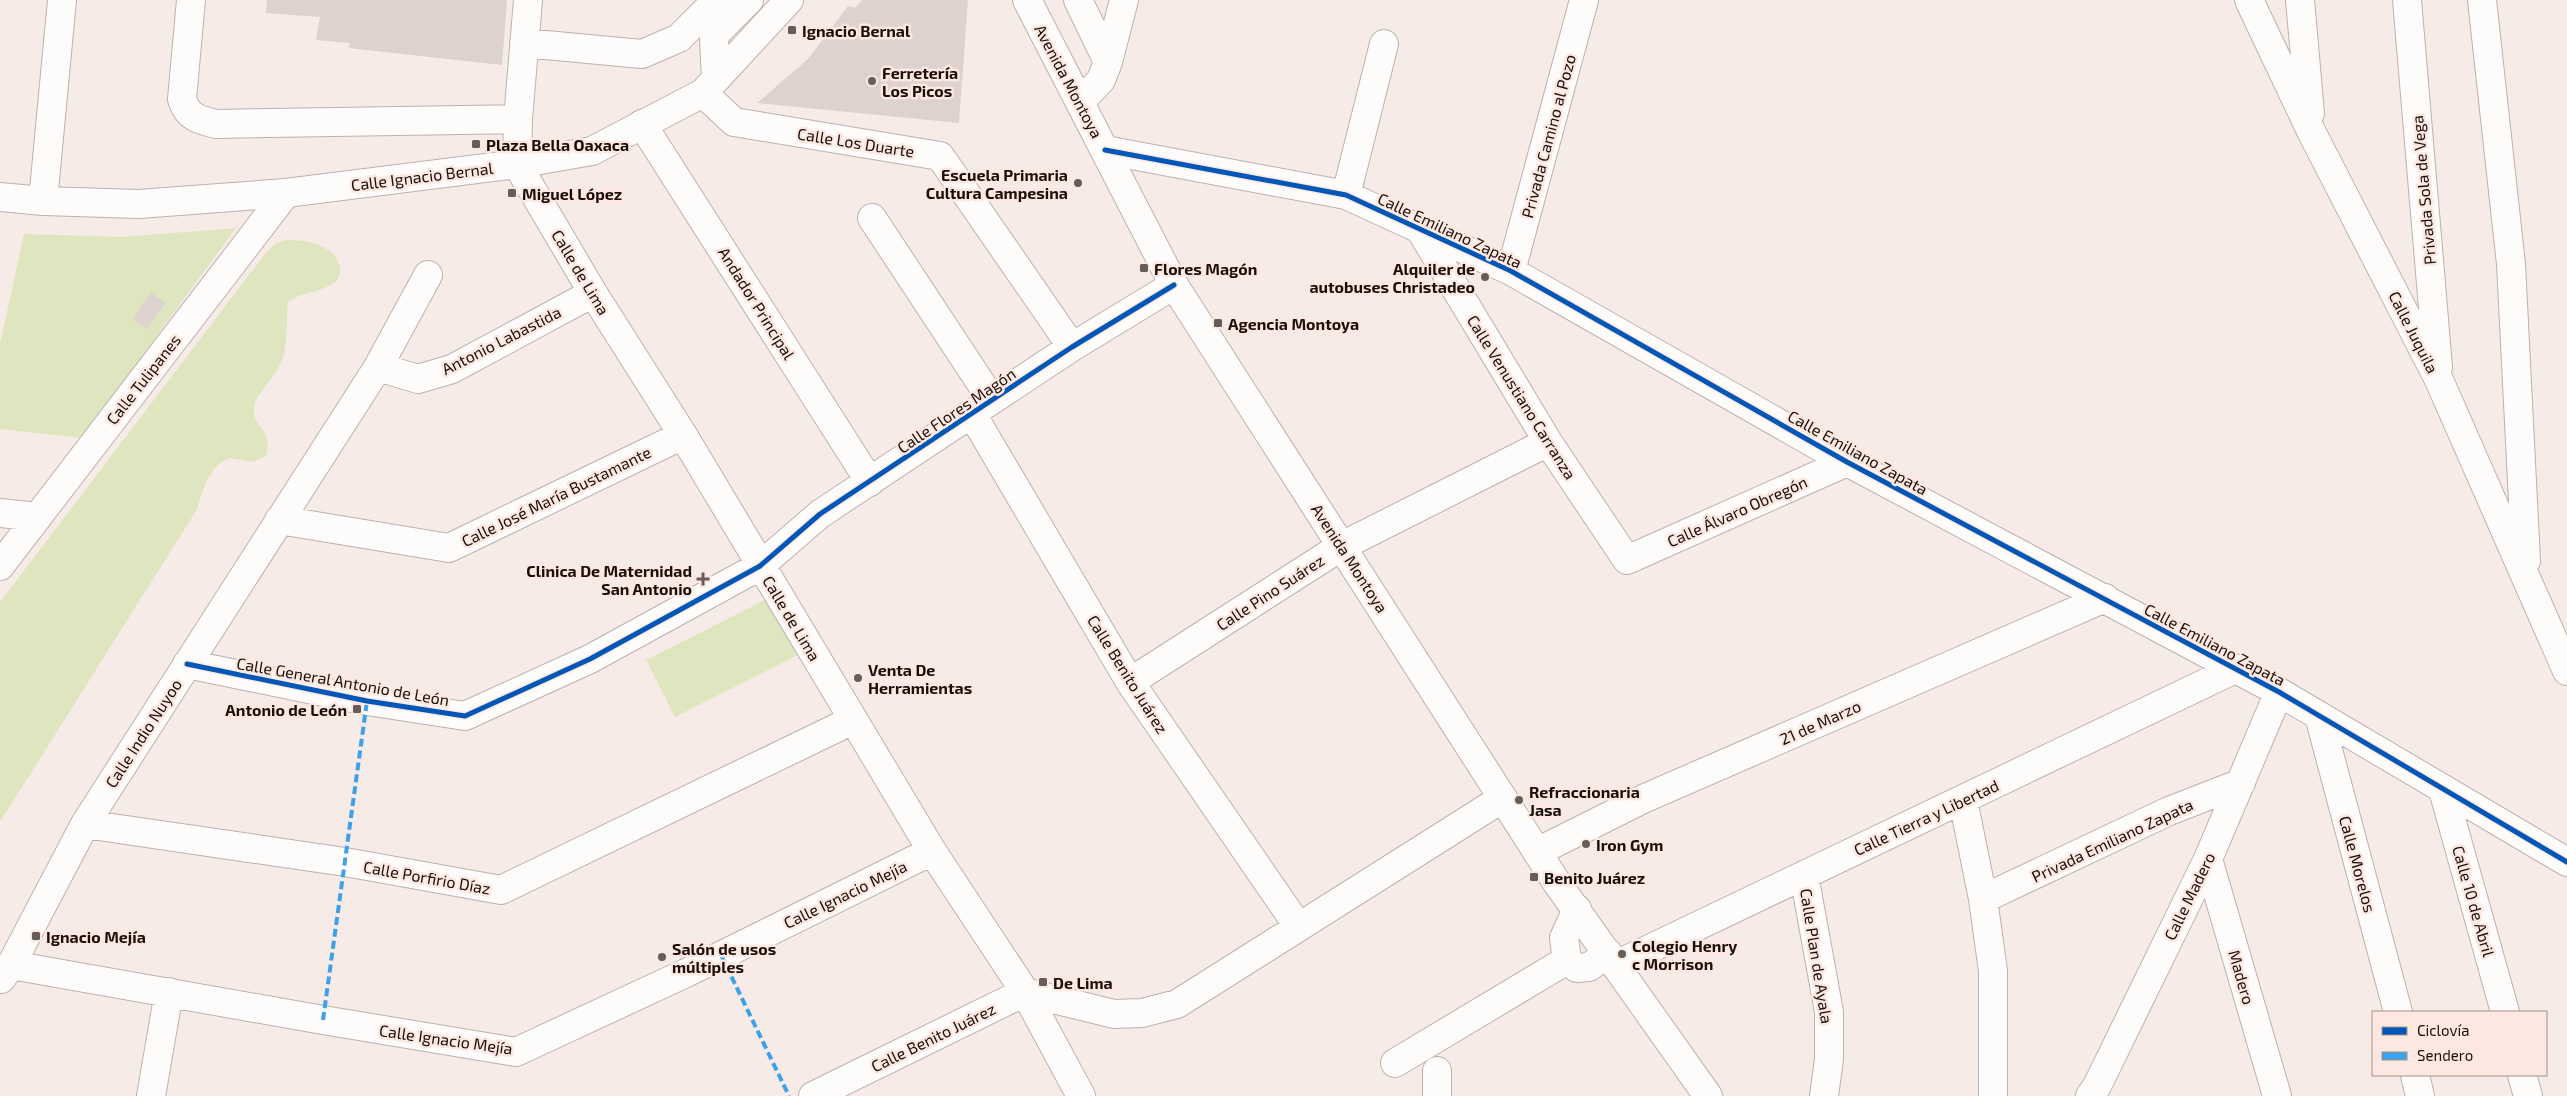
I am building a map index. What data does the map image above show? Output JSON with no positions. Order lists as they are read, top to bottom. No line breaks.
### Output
{"streets":{"street":["Avenida Montoya","Privada Camino al Pozo","Calle Los Duarte","Calle Ignacio Bernal","Privada Sola de Vega","Calle Emiliano Zapata","Calle de Lima","Andador Principal","Calle Juquila","Antonio Labastida","Calle Tulipanes","Calle Venustiano Carranza","Calle Flores Magón","Calle José María Bustamante","Calle Álvaro Obregón","Calle Pino Suárez","Calle Benito Juárez","Calle General Antonio de León","21 de Marzo","Calle Indio Nuyoo","Calle Tierra y Libertad","Privada Emiliano Zapata","Calle Morelos","Calle Porfirio Díaz","Calle Ignacio Mejía","Calle Madero","Calle 10 de Abril","Calle Plan de Ayala","Madero"]},"crossings":[["Avenida Montoya","Calle Emiliano Zapata"],["Avenida Montoya","Calle Flores Magón"],["Avenida Montoya","Calle Pino Suárez"],["Avenida Montoya","21 de Marzo"],["Avenida Montoya","Calle Tierra y Libertad"],["Privada Camino al Pozo","Calle Emiliano Zapata"],["Calle Los Duarte","Calle Ignacio Bernal"],["Calle Los Duarte","Calle Flores Magón"],["Calle Ignacio Bernal","Calle de Lima"],["Calle Ignacio Bernal","Andador Principal"],["Calle Ignacio Bernal","Calle Tulipanes"],["Privada Sola de Vega","Calle Juquila"],["Calle Emiliano Zapata","Calle Venustiano Carranza"],["Calle Emiliano Zapata","Calle Álvaro Obregón"],["Calle Emiliano Zapata","21 de Marzo"],["Calle Emiliano Zapata","Calle Tierra y Libertad"],["Calle Emiliano Zapata","Calle Morelos"],["Calle Emiliano Zapata","Calle Madero"],["Calle Emiliano Zapata","Calle 10 de Abril"],["Calle de Lima","Antonio Labastida"],["Calle de Lima","Calle Flores Magón"],["Calle de Lima","Calle José María Bustamante"],["Calle de Lima","Calle Benito Juárez"],["Calle de Lima","Calle General Antonio de León"],["Calle de Lima","Calle Porfirio Díaz"],["Calle de Lima","Calle Ignacio Mejía"],["Andador Principal","Calle Flores Magón"],["Antonio Labastida","Calle Indio Nuyoo"],["Calle Venustiano Carranza","Calle Álvaro Obregón"],["Calle Venustiano Carranza","Calle Pino Suárez"],["Calle Flores Magón","Calle Benito Juárez"],["Calle Flores Magón","Calle General Antonio de León"],["Calle José María Bustamante","Calle Indio Nuyoo"],["Calle Pino Suárez","Calle Benito Juárez"],["Calle General Antonio de León","Calle Indio Nuyoo"],["Calle Indio Nuyoo","Calle Porfirio Díaz"],["Calle Indio Nuyoo","Calle Ignacio Mejía"],["Calle Tierra y Libertad","Calle Plan de Ayala"],["Privada Emiliano Zapata","Calle Madero"],["Calle Madero","Madero"]],"places":{"transit":["Ignacio Bernal","Plaza Bella Oaxaca","Miguel López","Flores Magón","Agencia Montoya","Antonio de León","Benito Juárez","Ignacio Mejía","De Lima"],"other":["Ferretería Los Picos","Escuela Primaria Cultura Campesina","Alquiler de autobuses Christadeo","Venta De Herramientas","Refraccionaria Jasa","Iron Gym","Colegio Henry c Morrison","Salón de usos múltiples"],"health":["Clinica De Maternidad San Antonio"]},"legend":["Ciclovía","Sendero"]}
